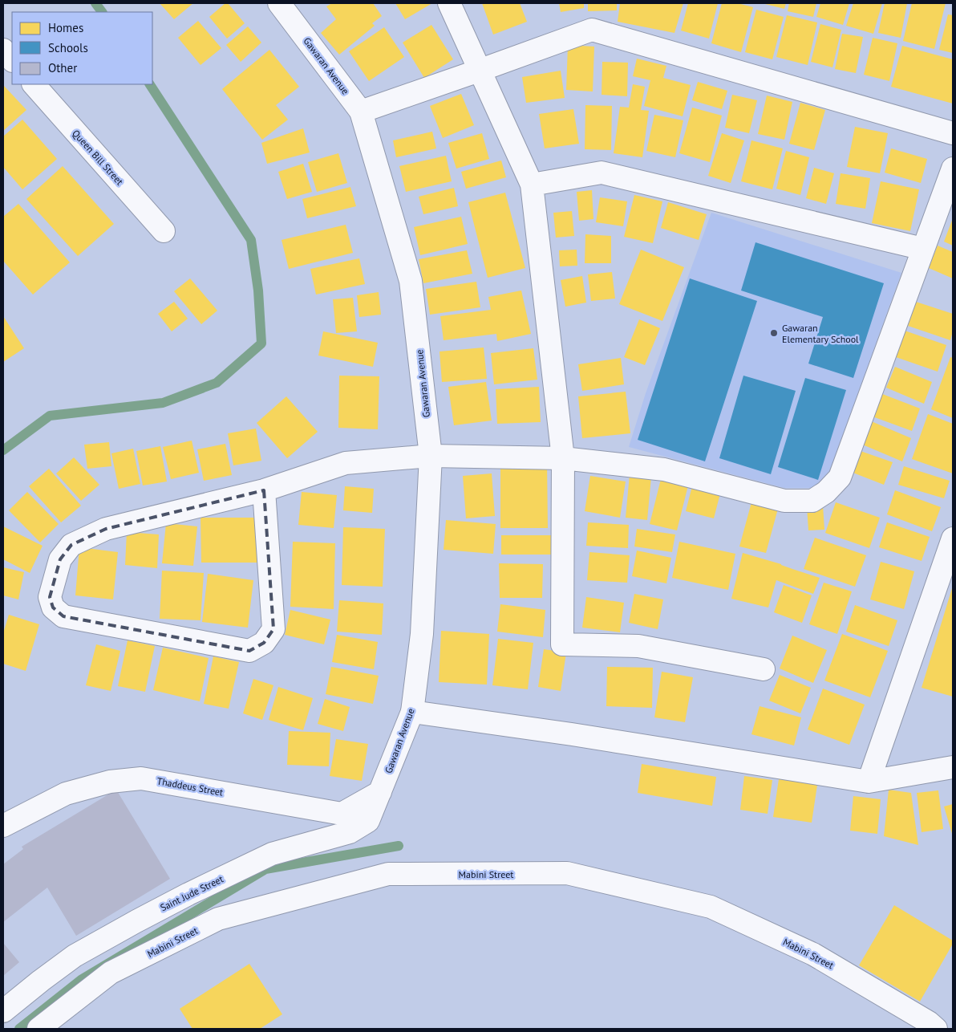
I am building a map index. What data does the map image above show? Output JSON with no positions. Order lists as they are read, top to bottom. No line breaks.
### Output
{"streets":{"street":["Gawaran Avenue","Queen Bill Street","Thaddeus Street","Mabini Street","Saint Jude Street"]},"crossings":[["Gawaran Avenue","Thaddeus Street"],["Gawaran Avenue","Saint Jude Street"],["Thaddeus Street","Saint Jude Street"]],"places":["Gawaran Elementary School"],"legend":["Homes","Schools","Other"]}
